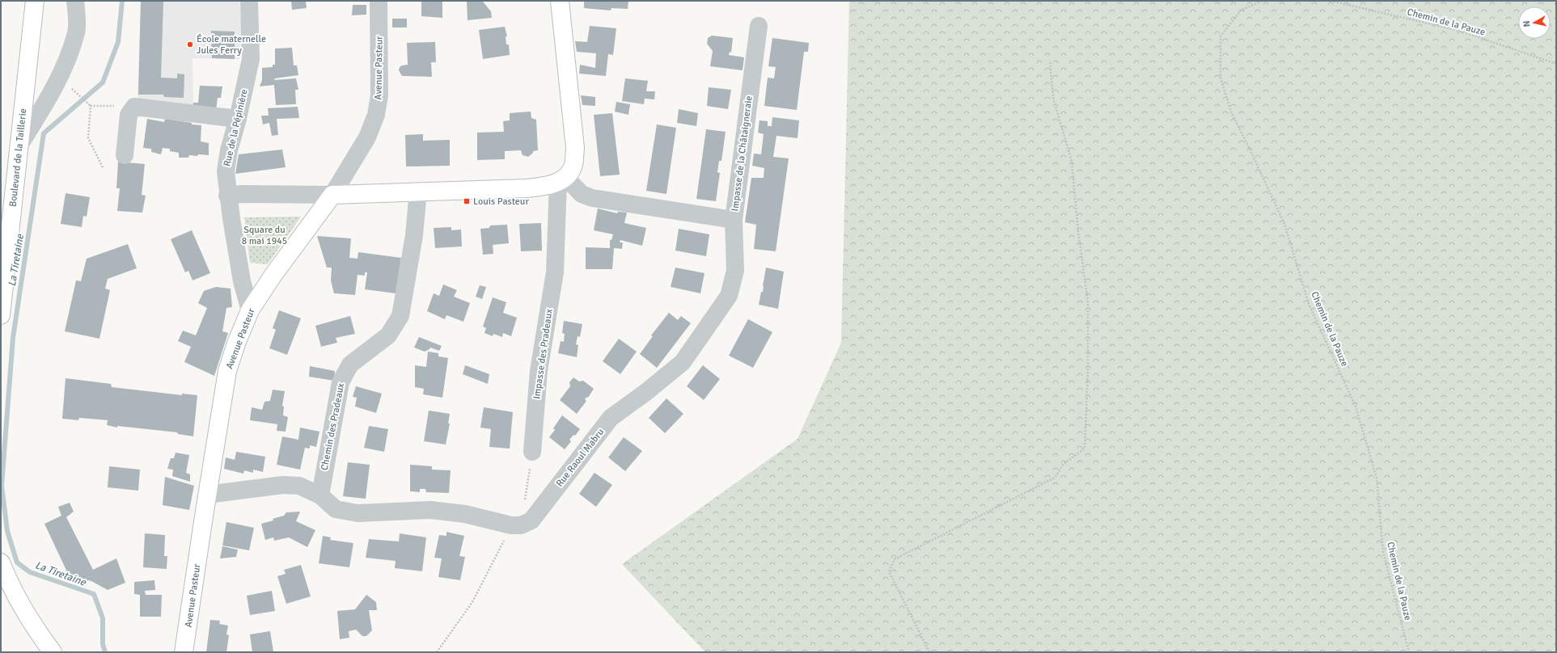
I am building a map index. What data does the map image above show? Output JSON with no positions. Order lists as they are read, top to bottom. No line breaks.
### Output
{"streets":{"main road":["Avenue Pasteur","Boulevard de la Taillerie"],"street":["Rue de la Pépinière","Impasse de la Châtaigneraie","Impasse des Pradeaux","Chemin des Pradeaux","Rue Raoul Mabru"],"path":["Chemin de la Pauze"]},"crossings":[["Avenue Pasteur","Rue de la Pépinière"],["Impasse de la Châtaigneraie","Impasse des Pradeaux"],["Impasse de la Châtaigneraie","Rue Raoul Mabru"]],"water":["La Tiretaine"],"parks":["Square du 8 mai 1945"],"places":{"other":["École maternelle Jules Ferry"],"transit":["Louis Pasteur"]},"north":"left"}
